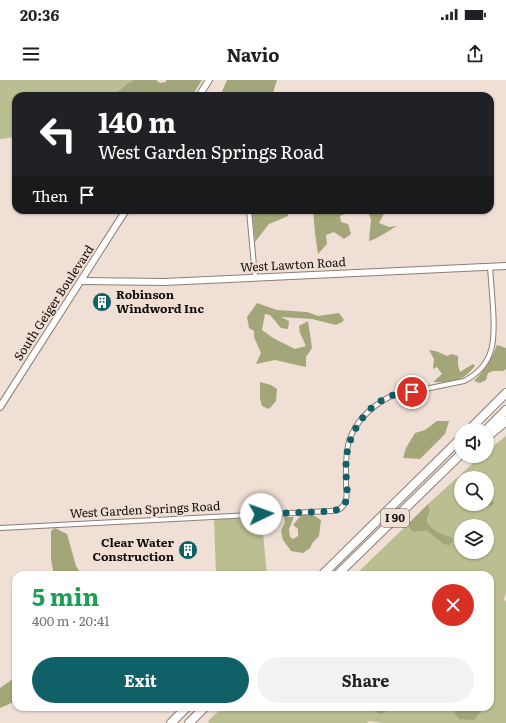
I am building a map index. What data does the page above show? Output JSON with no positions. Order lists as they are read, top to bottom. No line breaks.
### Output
{"streets":{"highway":["I 90"],"street":["West Lawton Road","South Geiger Boulevard","West Garden Springs Road"]},"crossings":[["West Lawton Road","South Geiger Boulevard"],["West Lawton Road","West Garden Springs Road"]],"places":{"building":["Robinson Windword Inc","Clear Water Construction"]},"page":{"status":"20:36","header":"Navio","turn":["140 m","West Garden Springs Road"],"then":"Then","heading":["5 min","400 m · 20:41"],"buttons":["Exit","Share"]}}
